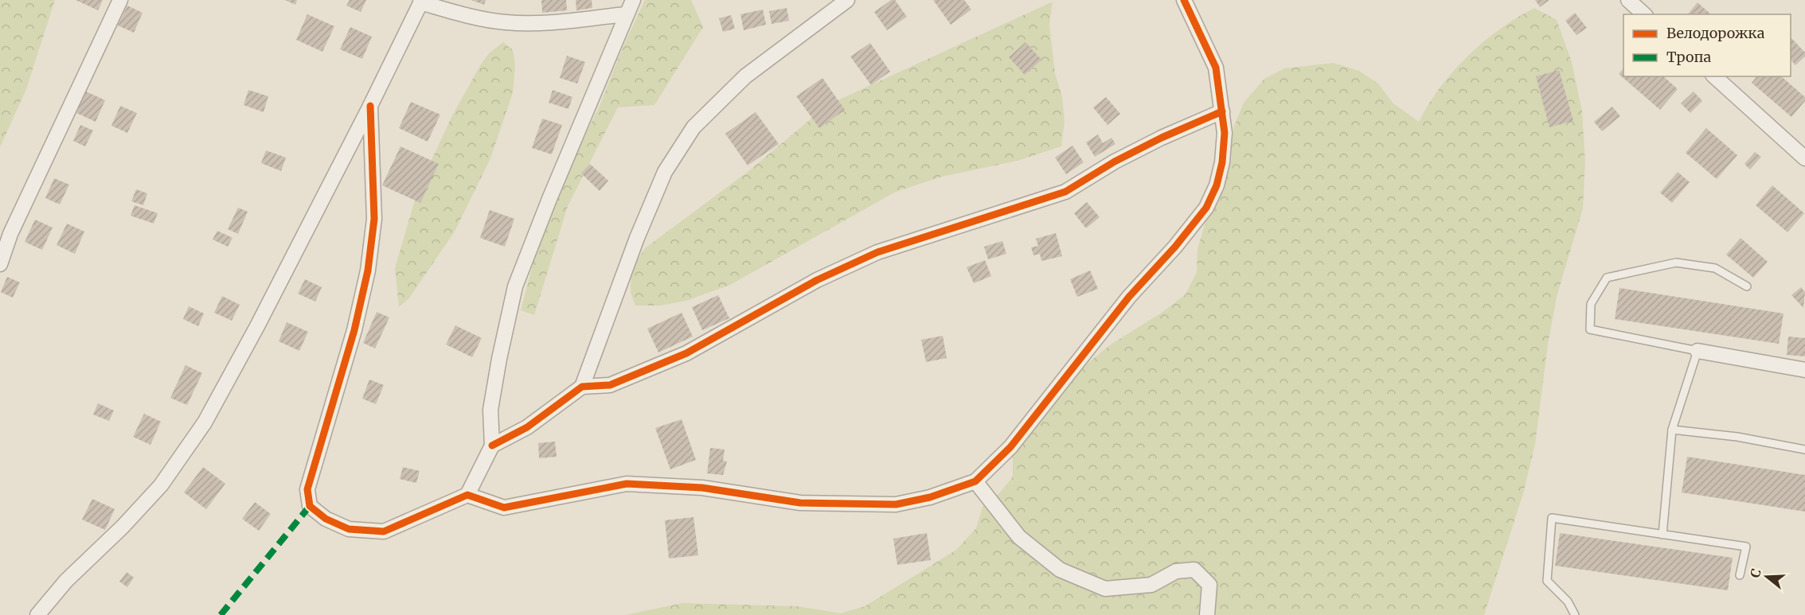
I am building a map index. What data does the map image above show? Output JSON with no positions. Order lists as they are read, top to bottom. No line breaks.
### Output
{"legend":["Велодорожка","Тропа"],"north":"left"}
